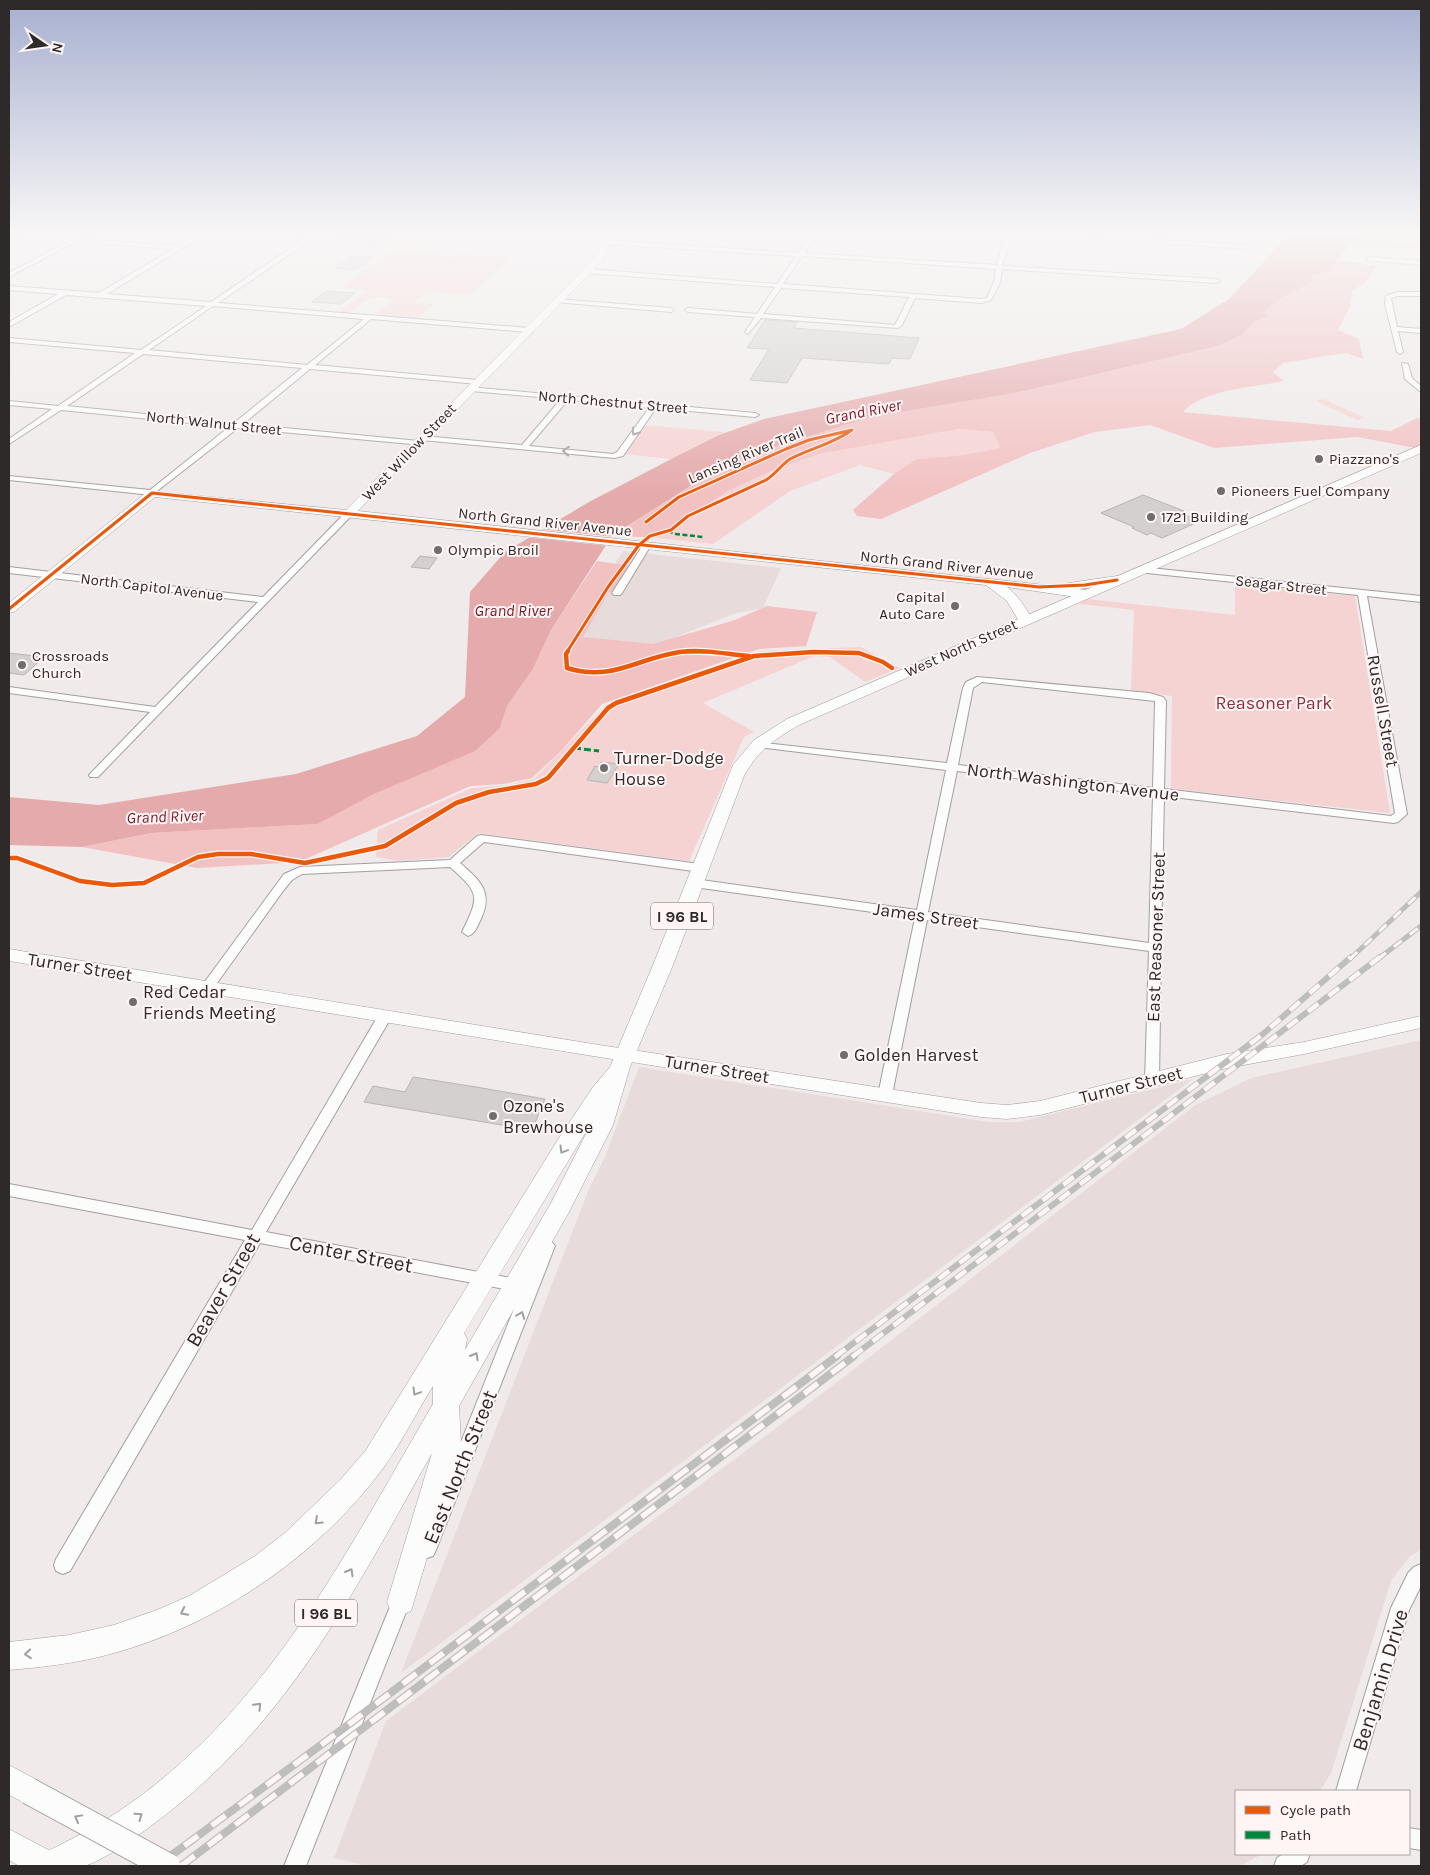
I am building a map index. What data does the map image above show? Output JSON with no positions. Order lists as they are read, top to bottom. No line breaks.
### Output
{"streets":{"main road":["West North Street","I 96 BL","East North Street"],"street":["North Chestnut Street","North Walnut Street","West Willow Street","North Grand River Avenue","Seagar Street","North Capitol Avenue","Russell Street","North Washington Avenue","James Street","East Reasoner Street","Turner Street","Center Street","Beaver Street","Benjamin Drive"],"cycle path":["Lansing River Trail"]},"crossings":[["North Chestnut Street","North Walnut Street"],["North Chestnut Street","West Willow Street"],["North Walnut Street","West Willow Street"],["West Willow Street","North Grand River Avenue"],["West Willow Street","North Capitol Avenue"],["North Grand River Avenue","West North Street"],["North Grand River Avenue","I 96 BL"],["Seagar Street","Russell Street"],["Seagar Street","I 96 BL"],["West North Street","North Washington Avenue"],["West North Street","I 96 BL"],["West North Street","East North Street"],["Russell Street","North Washington Avenue"],["North Washington Avenue","East Reasoner Street"],["North Washington Avenue","East North Street"],["I 96 BL","Center Street"],["I 96 BL","East North Street"],["James Street","East Reasoner Street"],["James Street","East North Street"],["East Reasoner Street","Turner Street"],["Turner Street","Beaver Street"],["Turner Street","East North Street"],["Center Street","Beaver Street"],["Center Street","East North Street"]],"water":["Grand River"],"parks":["Reasoner Park"],"places":["Piazzano's","Pioneers Fuel Company","1721 Building","Olympic Broil","Capital Auto Care","Crossroads Church","Turner-Dodge House","Red Cedar Friends Meeting","Golden Harvest","Ozone's Brewhouse"],"legend":["Cycle path","Path"],"north":"right"}
